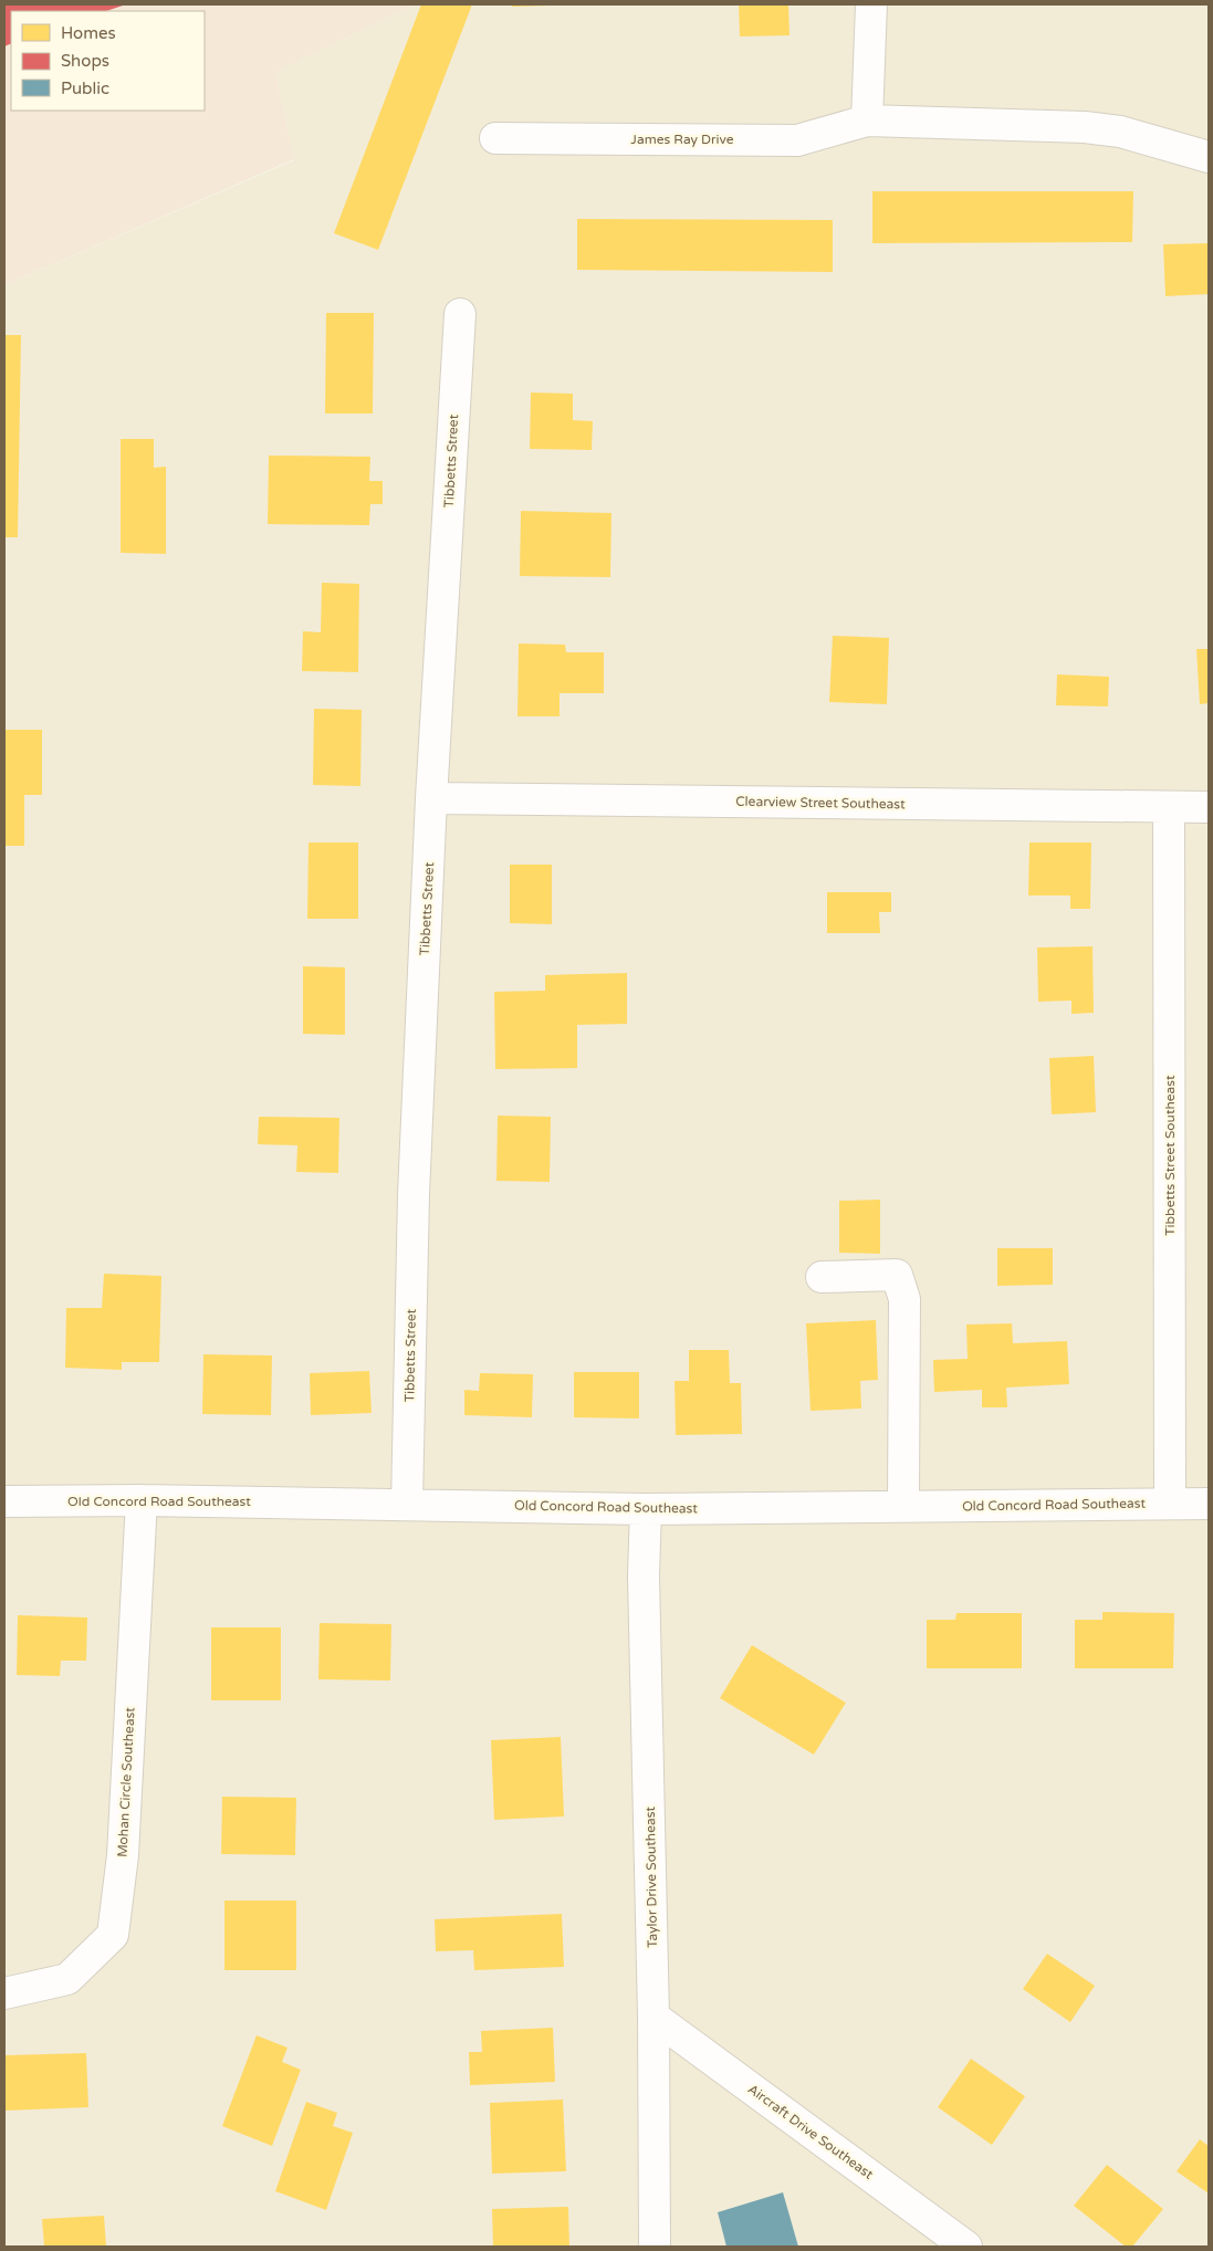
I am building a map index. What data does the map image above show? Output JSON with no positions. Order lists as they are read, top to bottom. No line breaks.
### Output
{"streets":{"street":["James Ray Drive","Tibbetts Street","Clearview Street Southeast","Tibbetts Street Southeast","Old Concord Road Southeast","Mohan Circle Southeast","Taylor Drive Southeast","Aircraft Drive Southeast"]},"crossings":[["Tibbetts Street","Clearview Street Southeast"],["Tibbetts Street","Old Concord Road Southeast"],["Clearview Street Southeast","Tibbetts Street Southeast"],["Tibbetts Street Southeast","Old Concord Road Southeast"],["Old Concord Road Southeast","Mohan Circle Southeast"],["Old Concord Road Southeast","Taylor Drive Southeast"],["Taylor Drive Southeast","Aircraft Drive Southeast"]],"legend":["Homes","Shops","Public"]}
